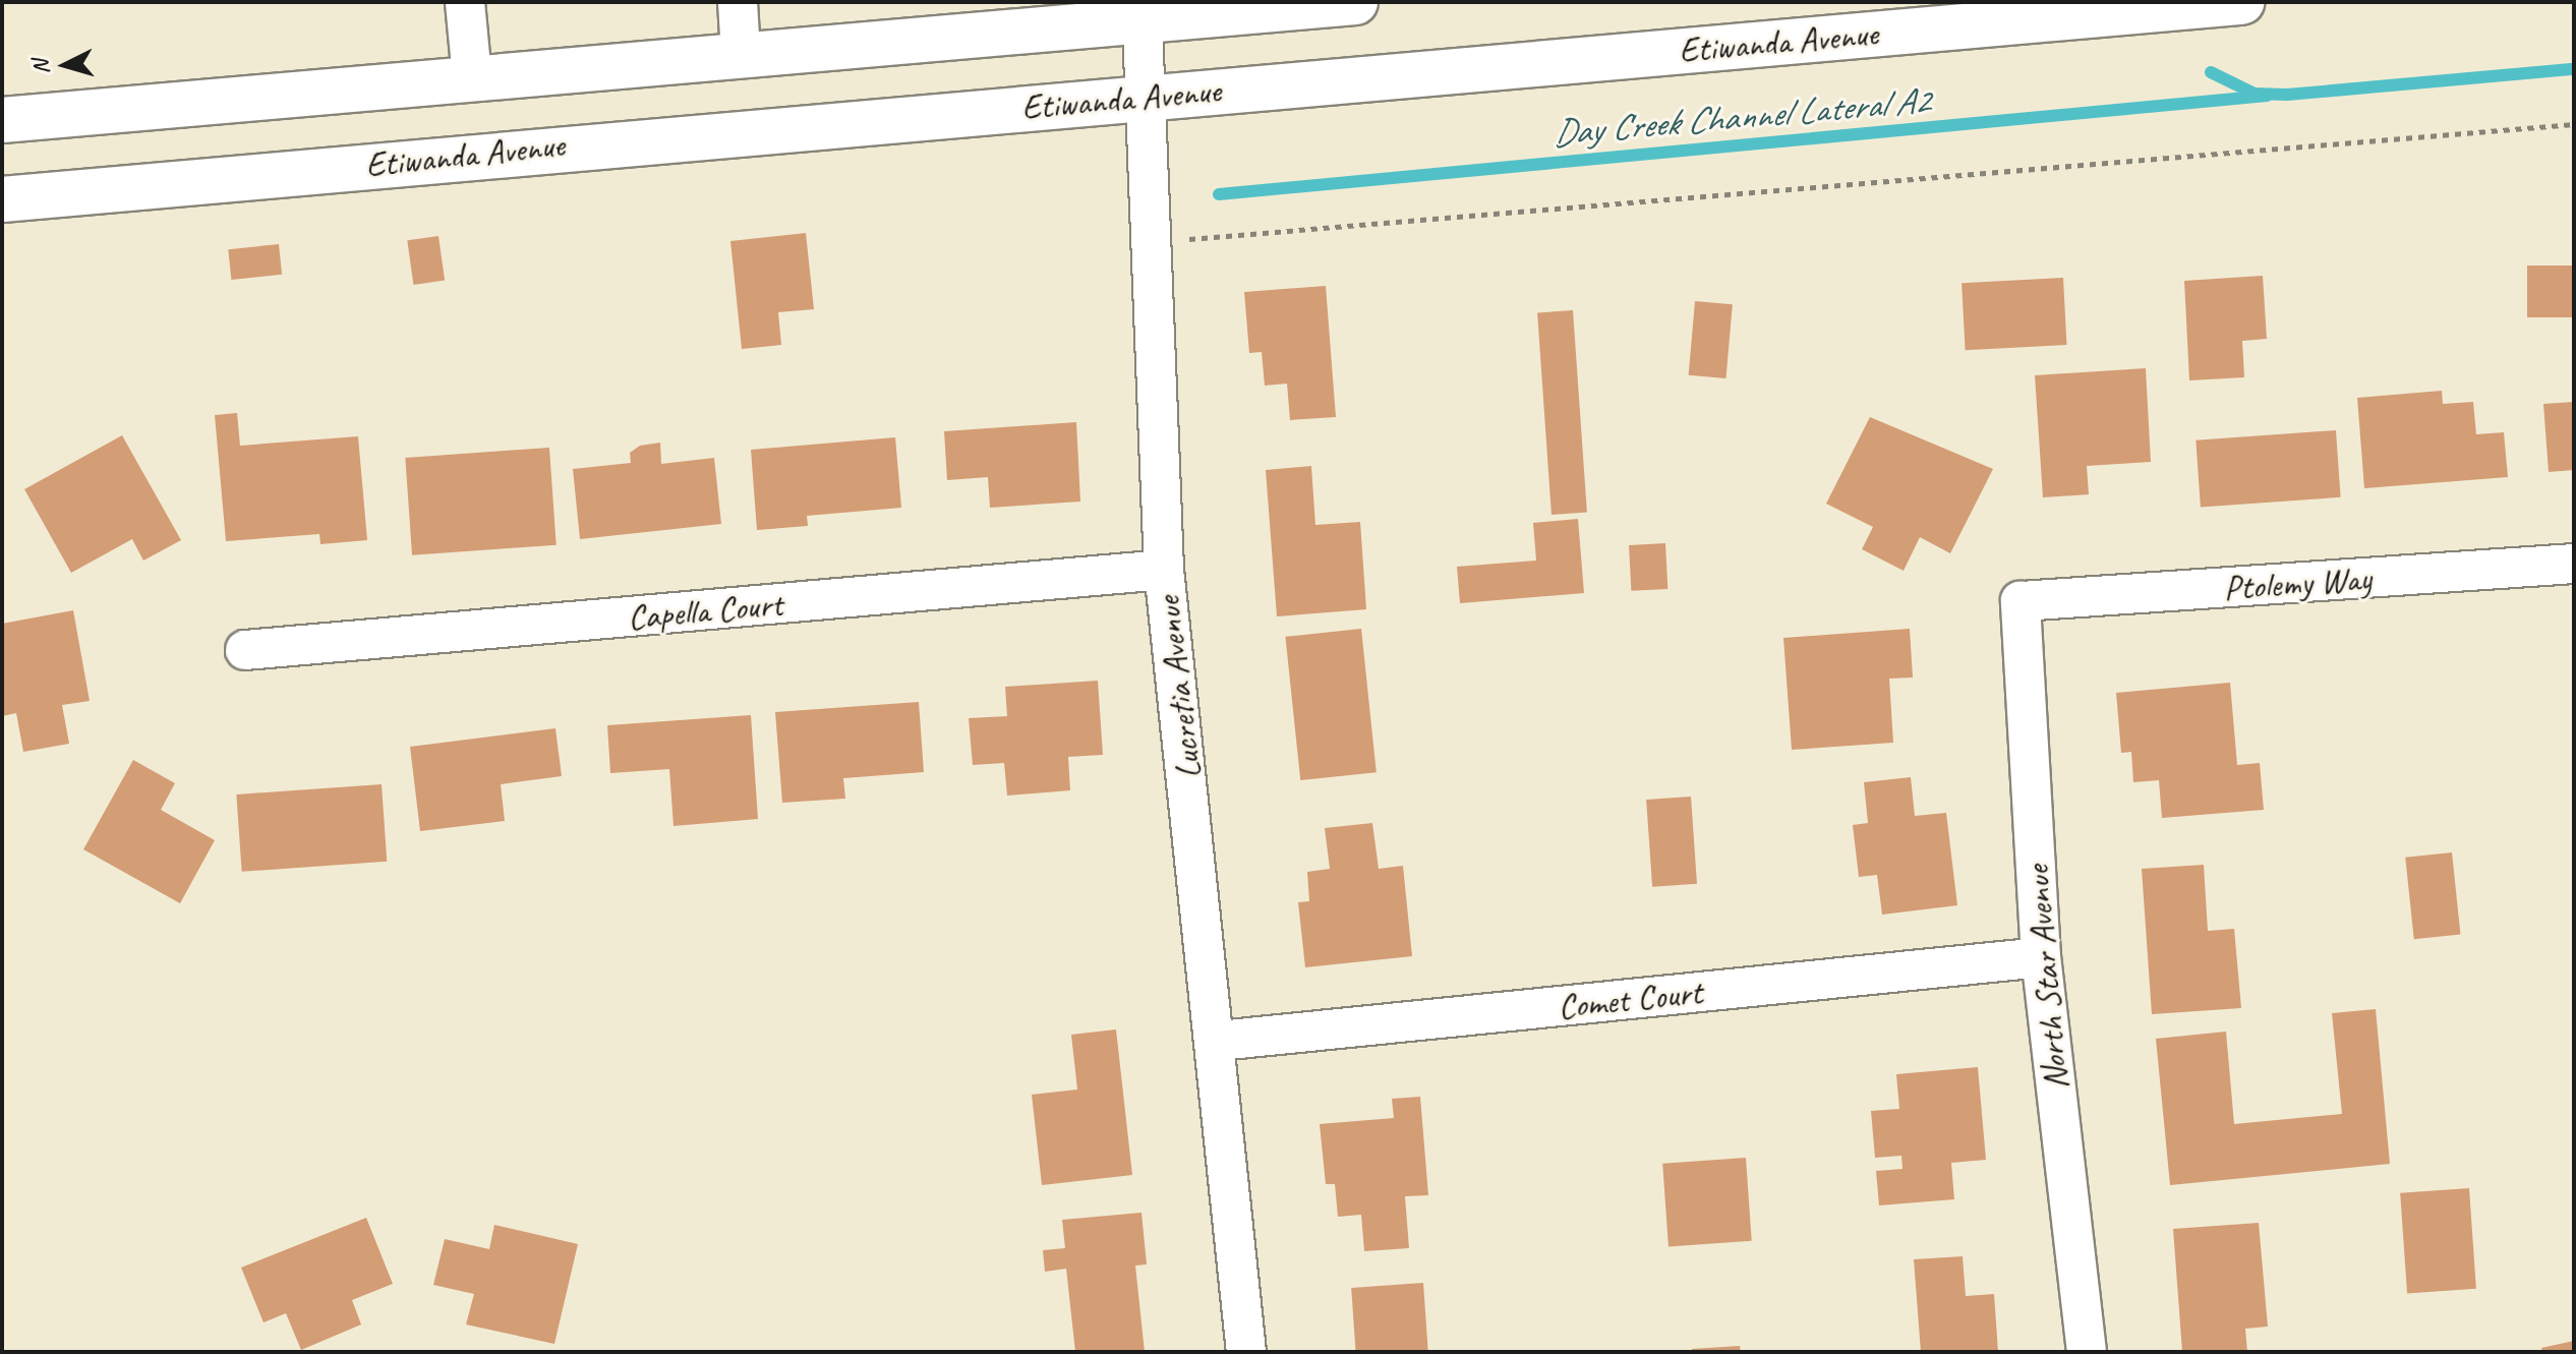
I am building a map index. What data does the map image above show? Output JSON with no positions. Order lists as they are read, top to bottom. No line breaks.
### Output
{"streets":{"main road":["Etiwanda Avenue"],"street":["Ptolemy Way","Capella Court","Lucretia Avenue","North Star Avenue","Comet Court"]},"crossings":[["Etiwanda Avenue","Lucretia Avenue"],["Ptolemy Way","North Star Avenue"],["Capella Court","Lucretia Avenue"],["Lucretia Avenue","Comet Court"],["North Star Avenue","Comet Court"]],"water":["Day Creek Channel Lateral A2"],"north":"left"}
